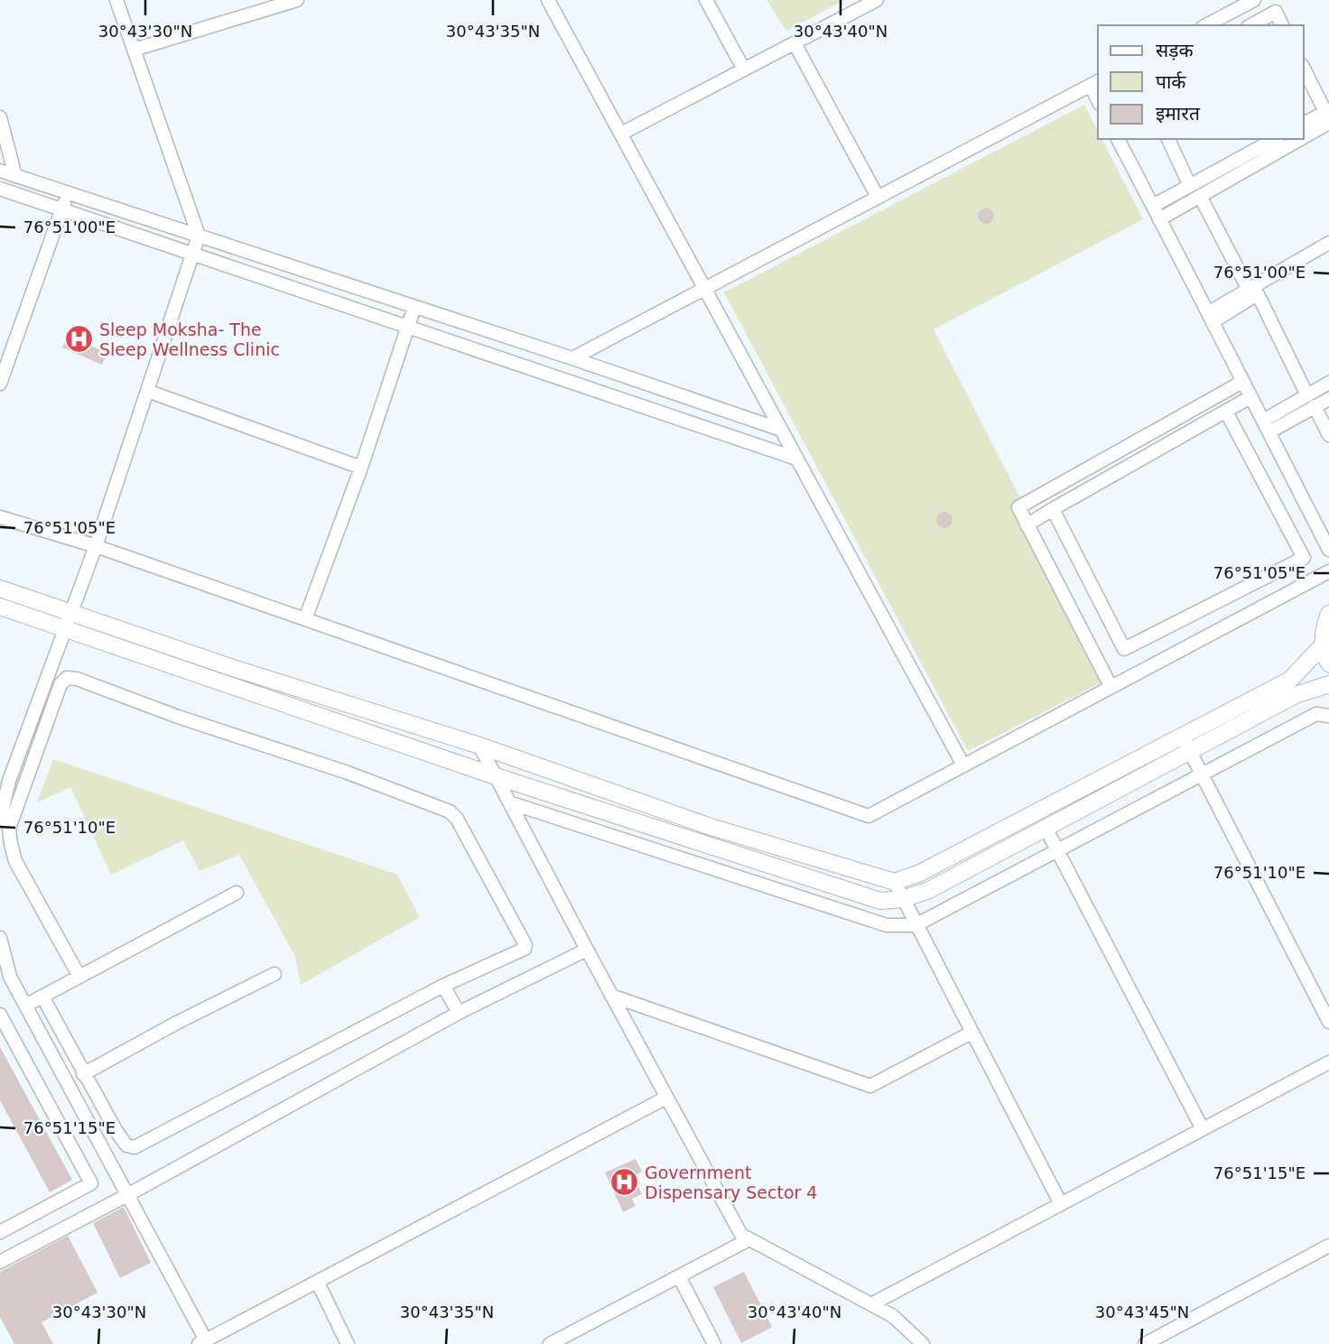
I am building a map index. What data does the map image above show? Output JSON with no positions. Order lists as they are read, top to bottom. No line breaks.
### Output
{"places":{"hospital":["Sleep Moksha- The Sleep Wellness Clinic","Government Dispensary Sector 4"]},"legend":["सड़क","पार्क","इमारत"],"coordinates":["30°43'30\"N","30°43'35\"N","30°43'40\"N","76°51'00\"E","76°51'05\"E","76°51'10\"E","76°51'15\"E","30°43'45\"N"]}
